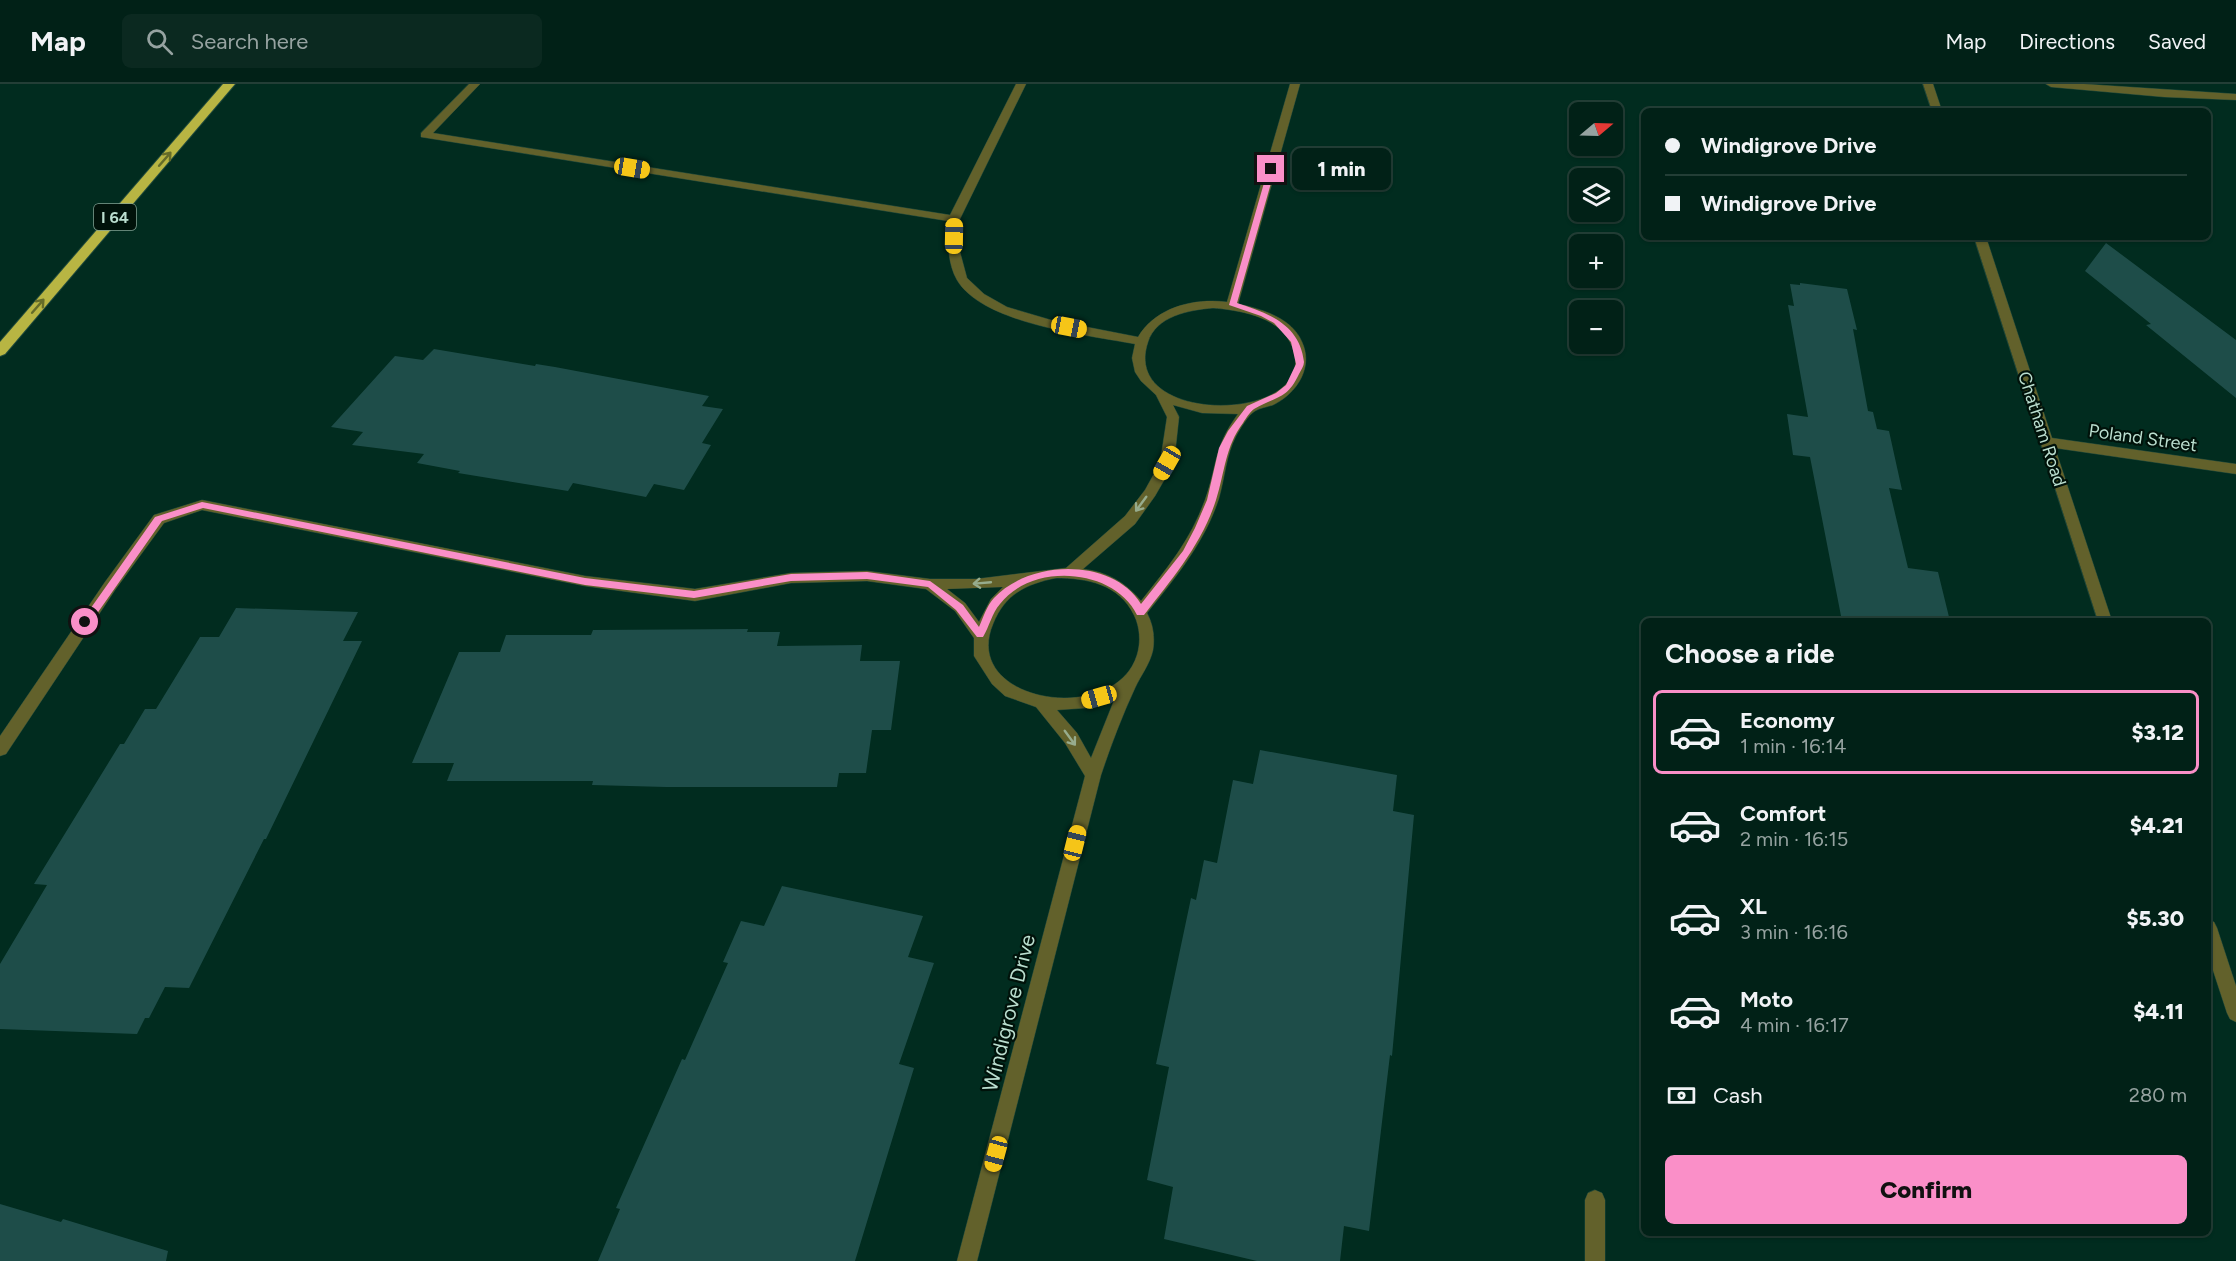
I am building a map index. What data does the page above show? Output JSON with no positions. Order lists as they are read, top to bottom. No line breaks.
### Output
{"streets":{"highway":["I 64"],"street":["Chatham Road","Poland Street","Windigrove Drive"]},"crossings":[["Chatham Road","Poland Street"]],"north":"right","page":{"header":"Map","search":"Search here","nav":["Map","Directions","Saved"],"map_buttons":["+","−"],"banner":["Windigrove Drive","Windigrove Drive"],"bubble":"1 min","heading":"Choose a ride","list":[{"name":"Economy","note":"1 min · 16:14","value":"$3.12"},{"name":"Comfort","note":"2 min · 16:15","value":"$4.21"},{"name":"XL","note":"3 min · 16:16","value":"$5.30"},{"name":"Moto","note":"4 min · 16:17","value":"$4.11"}],"pay":["Cash","280 m"],"buttons":"Confirm"}}
